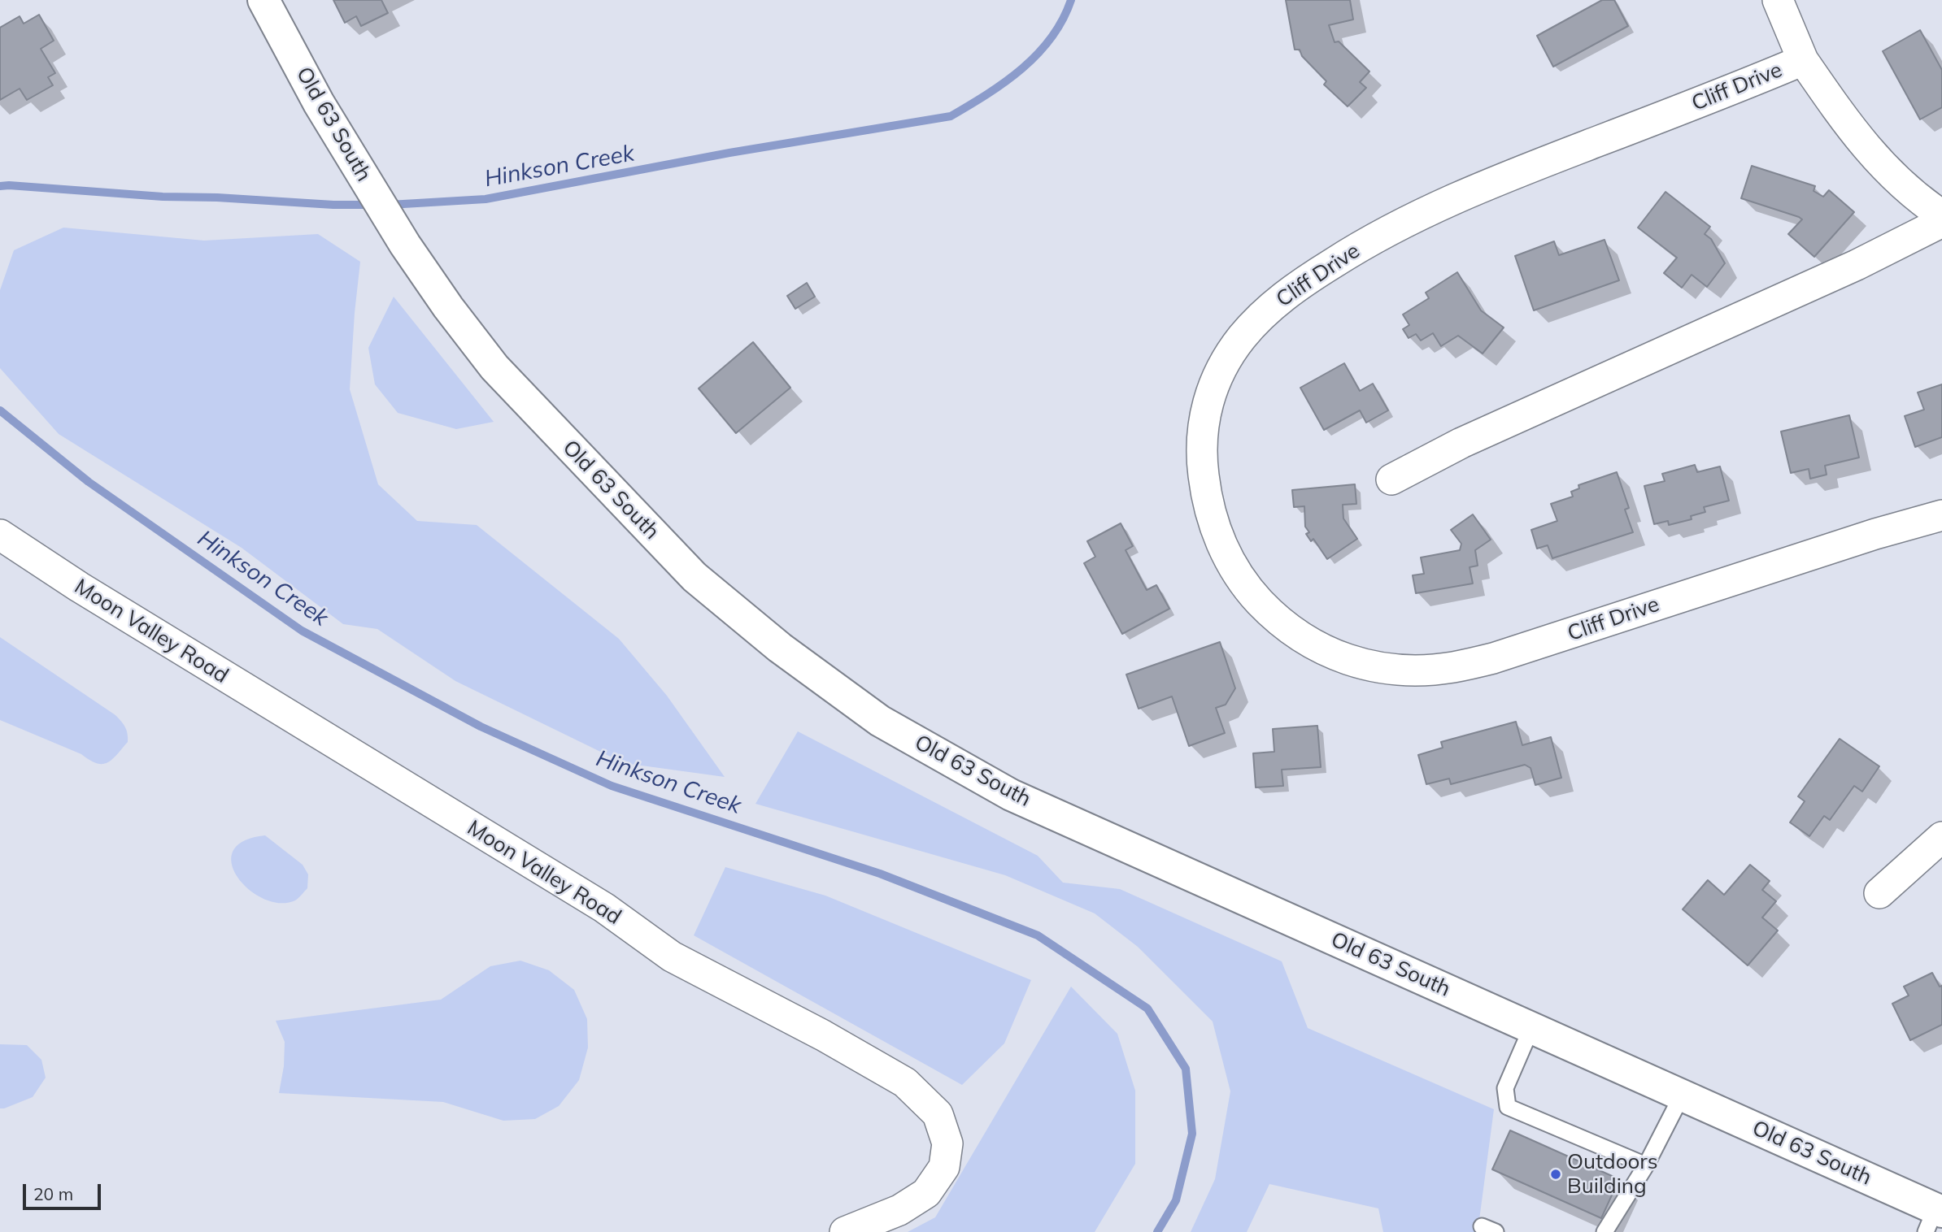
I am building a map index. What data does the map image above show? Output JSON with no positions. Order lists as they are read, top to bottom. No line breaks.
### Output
{"streets":{"main road":["Old 63 South"],"street":["Cliff Drive","Moon Valley Road"]},"water":["Hinkson Creek"],"places":["Outdoors Building"],"scale_bar":"20 m"}
